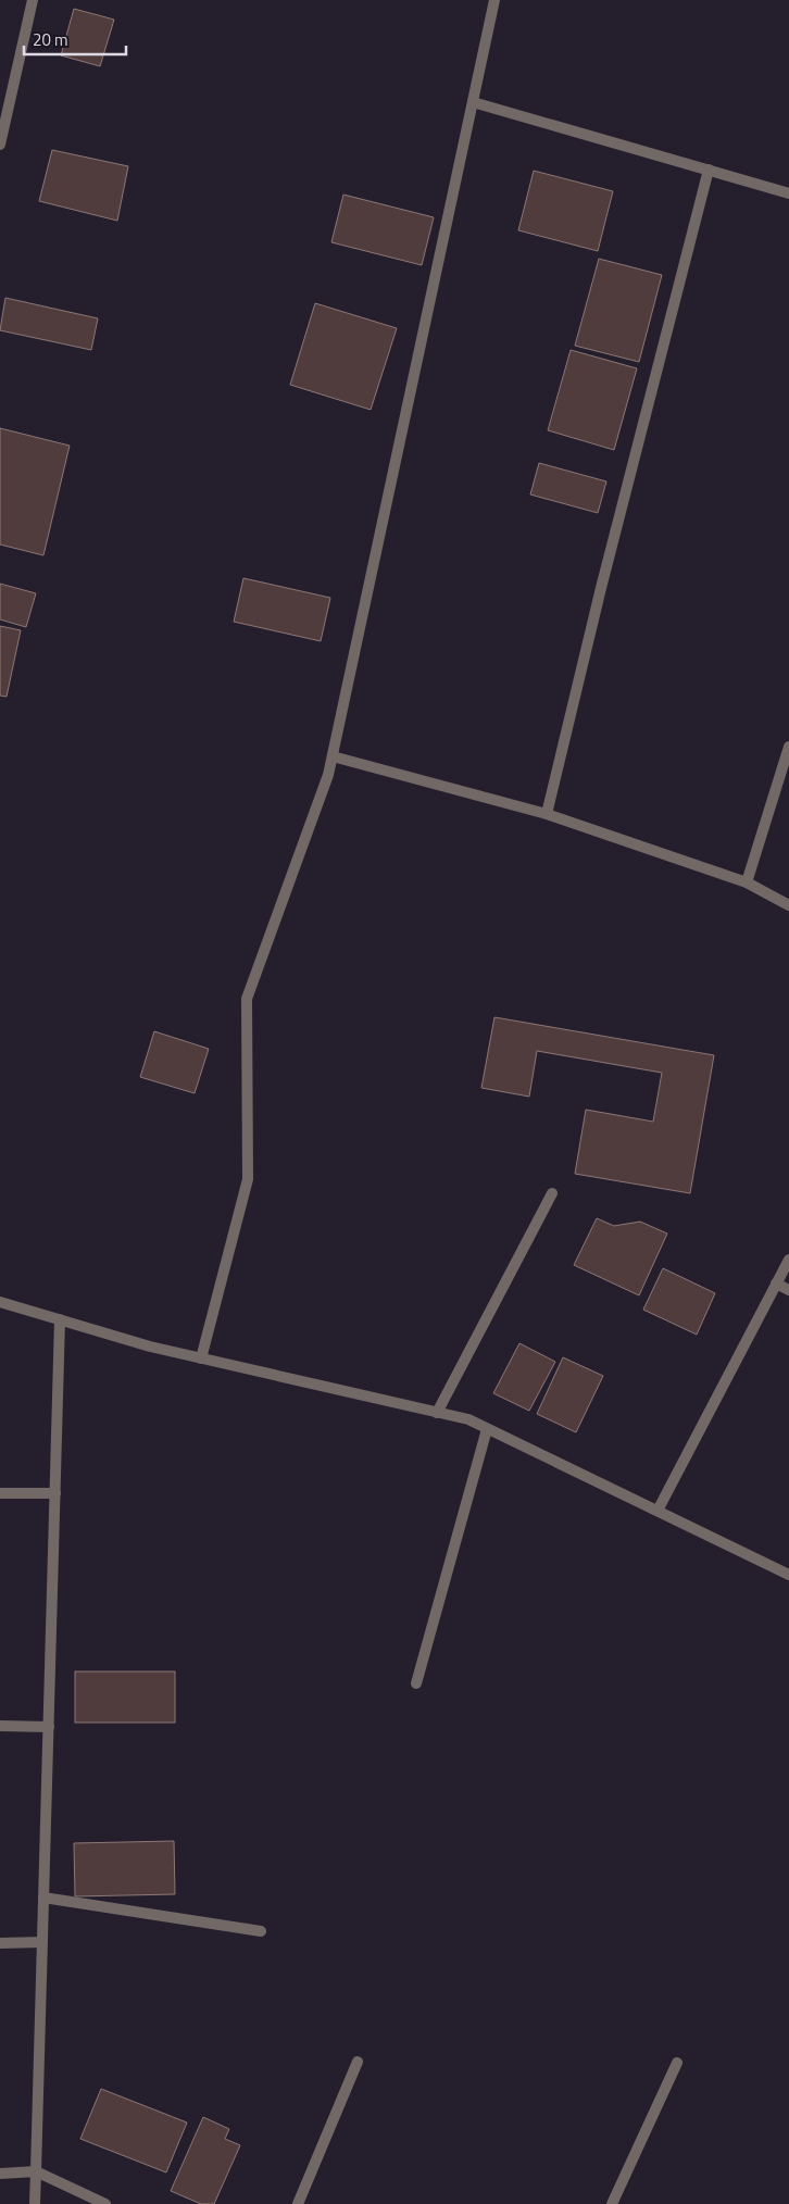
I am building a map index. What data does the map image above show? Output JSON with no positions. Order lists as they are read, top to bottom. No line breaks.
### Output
{"scale_bar":"20 m"}
